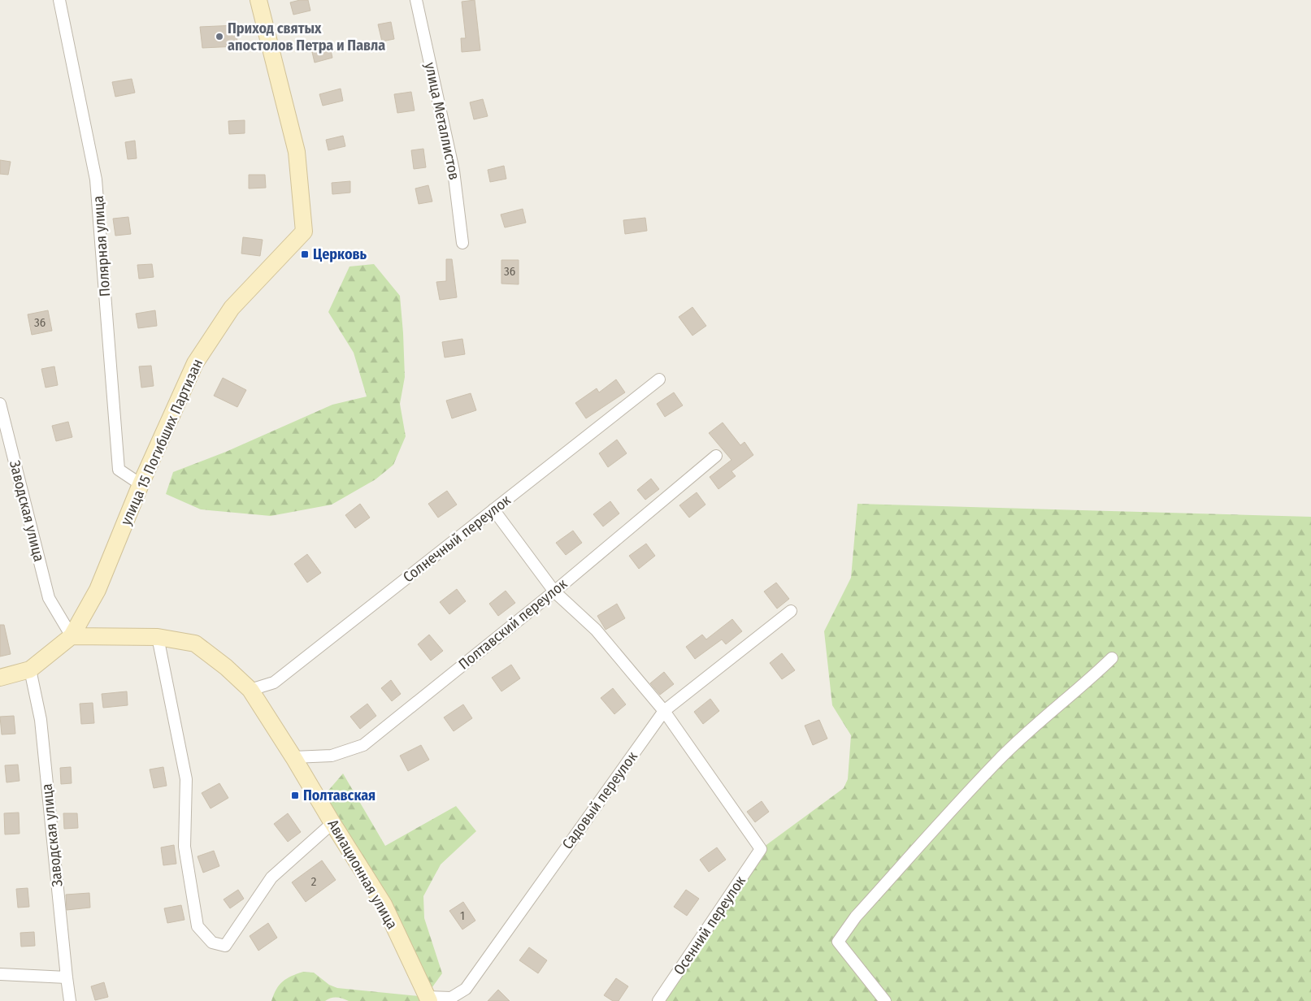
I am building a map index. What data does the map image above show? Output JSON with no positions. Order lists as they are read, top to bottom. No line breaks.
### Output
{"streets":{"street":["улица Металлистов","Полярная улица","улица 15 Погибших Партизан","Заводская улица","Солнечный переулок","Полтавский переулок","Садовый переулок","Авиационная улица","Осенний переулок"]},"crossings":[["Полярная улица","улица 15 Погибших Партизан"],["улица 15 Погибших Партизан","Заводская улица"],["улица 15 Погибших Партизан","Авиационная улица"],["Заводская улица","Авиационная улица"],["Солнечный переулок","Авиационная улица"],["Полтавский переулок","Авиационная улица"],["Садовый переулок","Авиационная улица"],["Садовый переулок","Осенний переулок"]],"places":{"other":["Приход святых апостолов Петра и Павла"],"transit":["Церковь","Полтавская"]},"house_numbers":["36","36","2","1"]}
